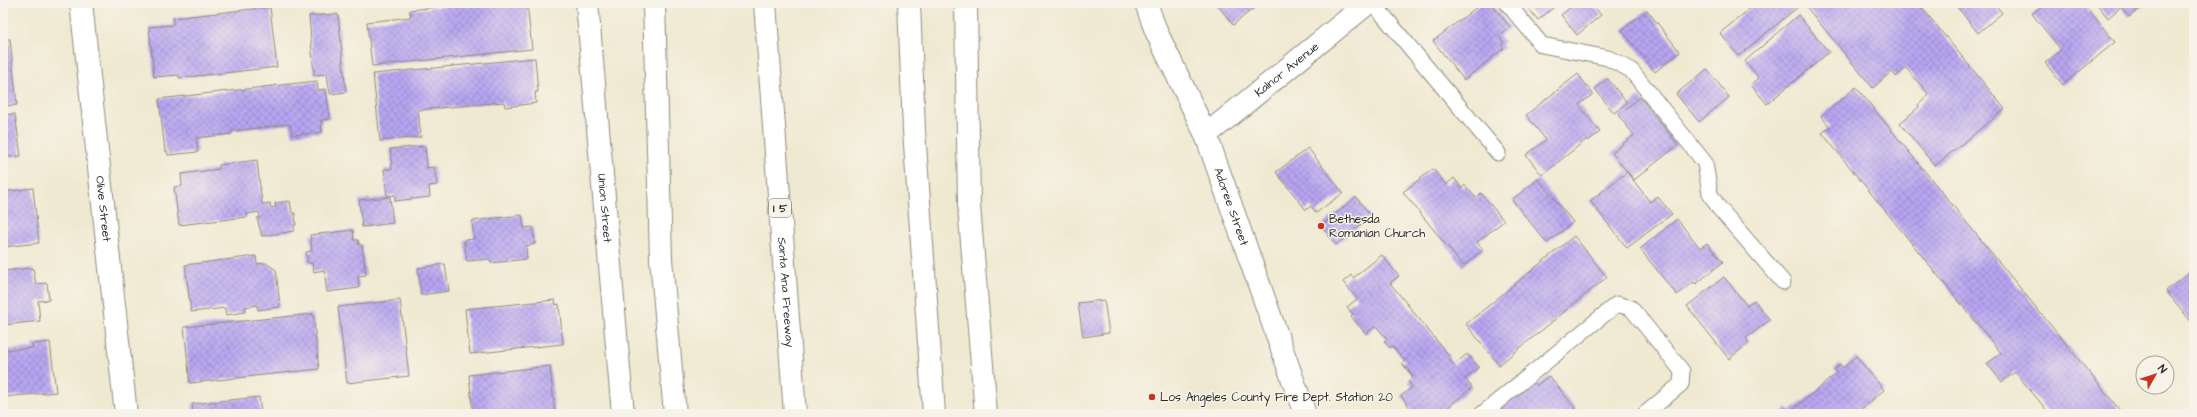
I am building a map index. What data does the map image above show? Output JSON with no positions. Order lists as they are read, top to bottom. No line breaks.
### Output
{"streets":{"main road":["Kalnor Avenue","Adoree Street","Olive Street","Union Street","I 5","Santa Ana Freeway"]},"crossings":[["Kalnor Avenue","Adoree Street"]],"places":["Bethesda Romanian Church","Los Angeles County Fire Dept. Station 20"],"north":"top right"}
